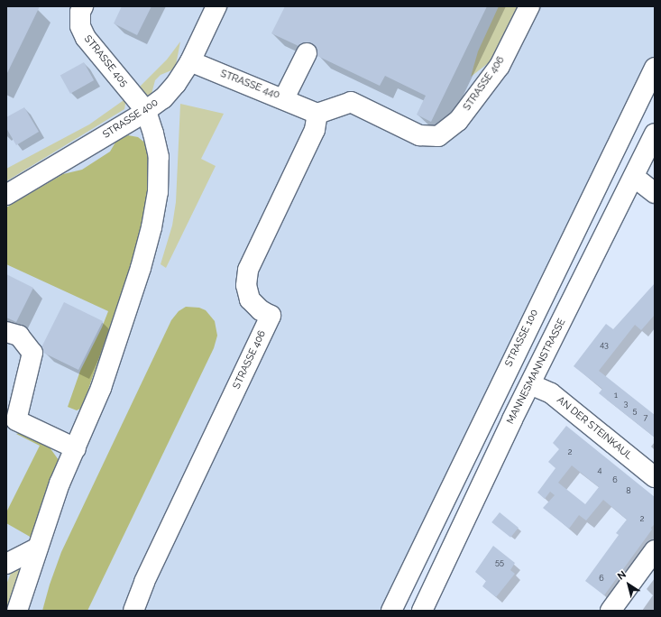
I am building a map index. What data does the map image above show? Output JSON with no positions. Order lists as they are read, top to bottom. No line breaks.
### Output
{"streets":{"street":["STRASSE 405","STRASSE 406","STRASSE 440","STRASSE 400","STRASSE 100","MANNESMANNSTRASSE","AN DER STEINKAUL"]},"crossings":[["STRASSE 405","STRASSE 400"],["STRASSE 440","STRASSE 400"],["MANNESMANNSTRASSE","AN DER STEINKAUL"]],"house_numbers":["43","1","3","5","7","2","4","6","8","2","55","6"],"north":"top left"}
